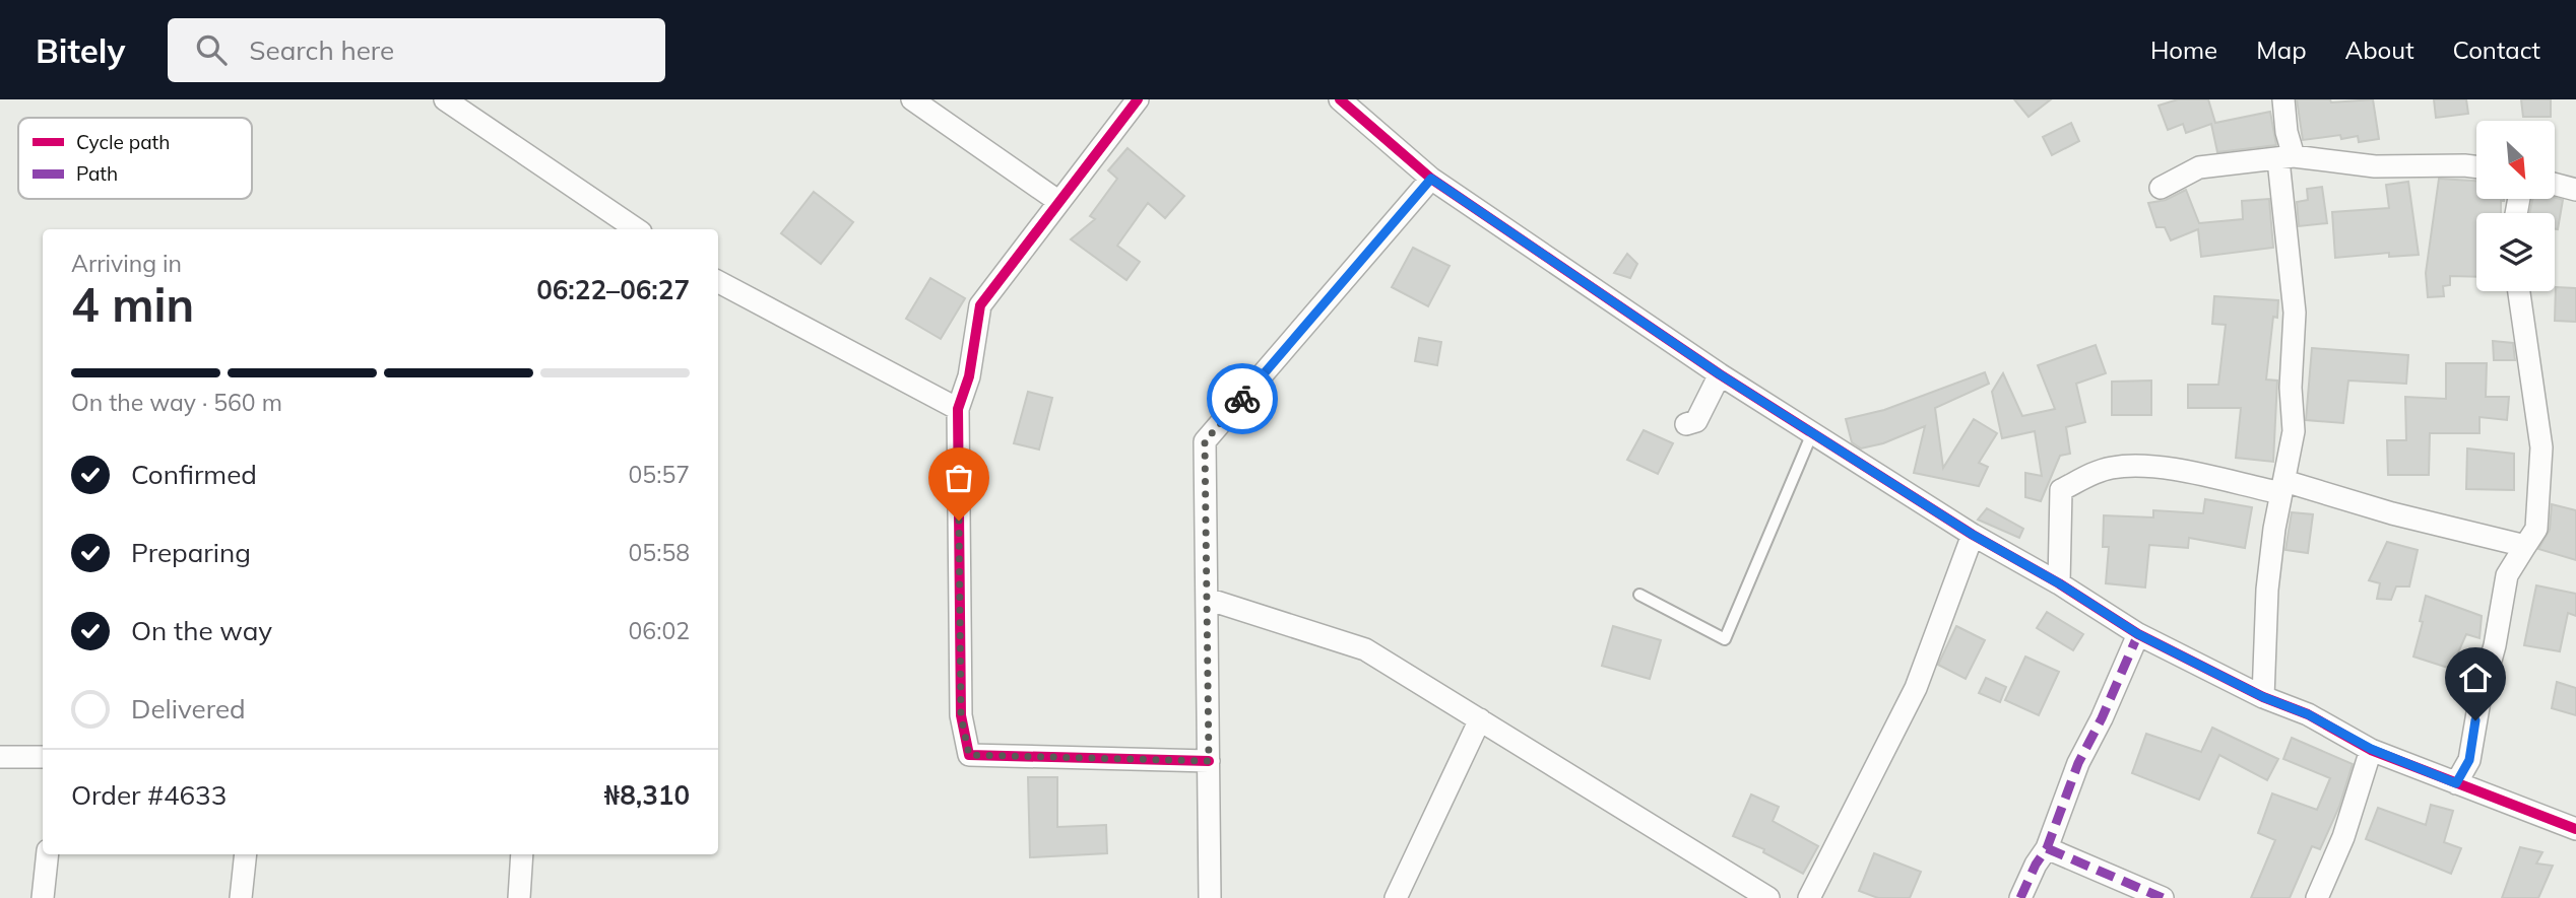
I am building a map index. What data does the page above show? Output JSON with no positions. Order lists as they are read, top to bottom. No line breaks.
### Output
{"legend":["Cycle path","Path"],"north":"bottom right","page":{"header":"Bitely","search":"Search here","nav":["Home","Map","About","Contact"],"heading":["4 min","Arriving in","06:22–06:27"],"panel":["Order #4633","₦8,310"],"bar":"On the way · 560 m","list":[["Confirmed","05:57"],["Preparing","05:58"],["On the way","06:02"],"Delivered"]}}
